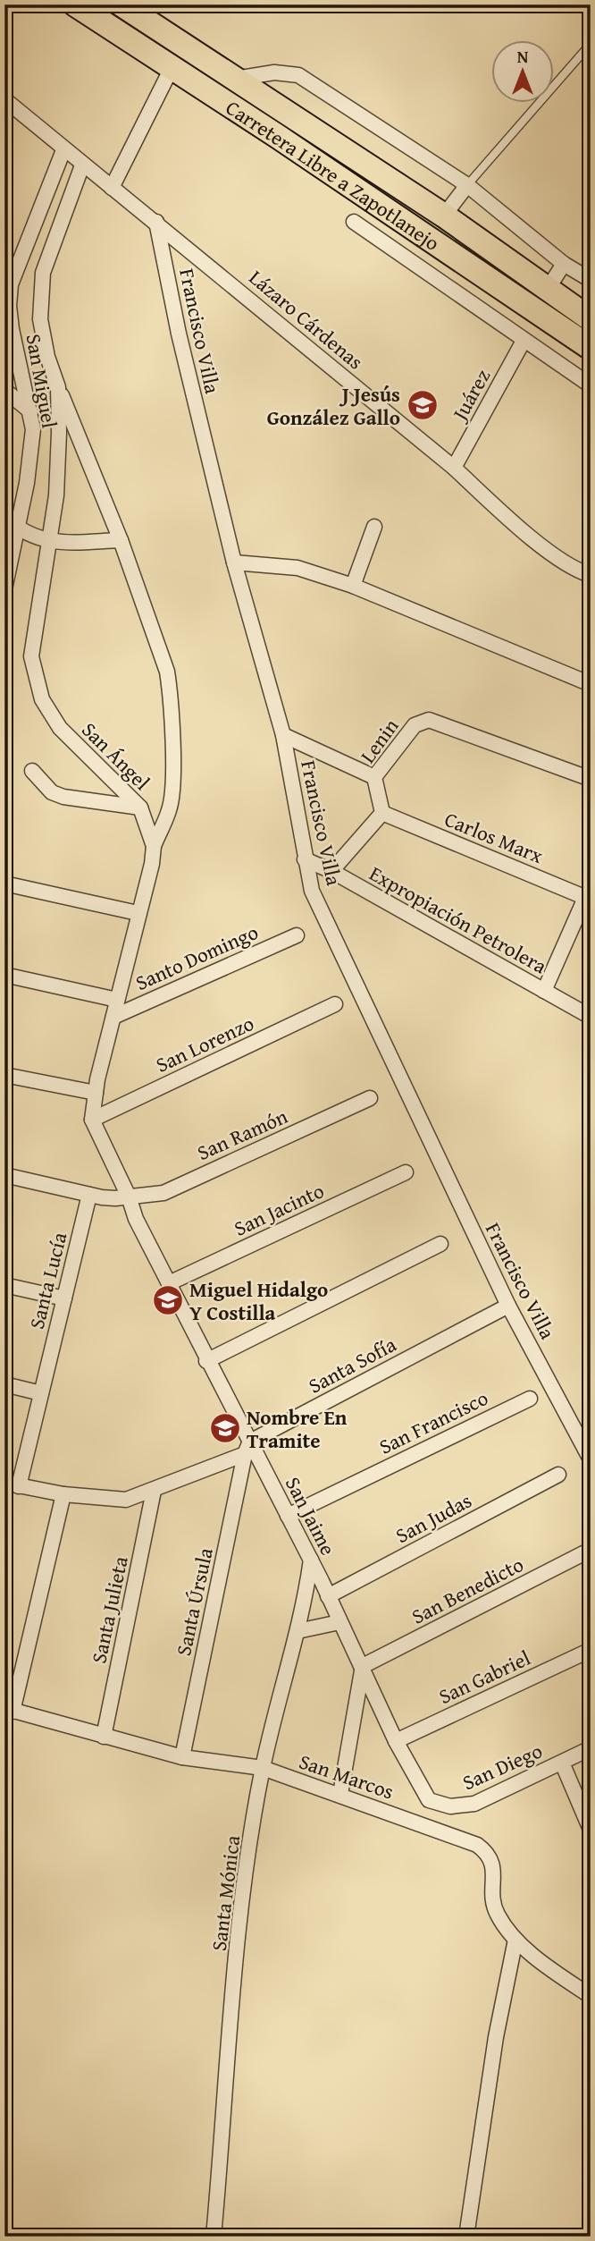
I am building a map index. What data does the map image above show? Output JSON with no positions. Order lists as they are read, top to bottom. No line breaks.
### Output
{"streets":{"main road":["Carretera Libre a Zapotlanejo"],"street":["Lázaro Cárdenas","Francisco Villa","San Miguel","Juárez","Lenin","San Ángel","Carlos Marx","Expropiación Petrolera","Santo Domingo","San Lorenzo","San Ramón","San Jacinto","Santa Lucía","Santa Sofía","San Francisco","San Jaime","San Judas","San Benedicto","Santa Úrsula","Santa Julieta","San Gabriel","San Diego","San Marcos","Santa Mónica"]},"crossings":[["Lázaro Cárdenas","Francisco Villa"],["Lázaro Cárdenas","San Miguel"],["Lázaro Cárdenas","Juárez"],["Lázaro Cárdenas","San Ángel"],["Francisco Villa","Expropiación Petrolera"],["Francisco Villa","Santa Sofía"],["Lenin","Carlos Marx"],["San Ángel","Santo Domingo"],["San Ángel","San Lorenzo"],["San Ramón","Santa Lucía"],["San Ramón","San Jaime"],["San Jacinto","San Jaime"],["Santa Lucía","Santa Sofía"],["Santa Sofía","San Jaime"],["Santa Sofía","Santa Úrsula"],["Santa Sofía","Santa Julieta"],["San Francisco","San Jaime"],["San Jaime","San Judas"],["San Jaime","San Benedicto"],["San Jaime","Santa Úrsula"],["San Jaime","San Gabriel"],["San Jaime","San Diego"],["San Jaime","Santa Mónica"],["Santa Úrsula","San Marcos"],["Santa Julieta","San Marcos"],["San Marcos","Santa Mónica"]],"places":{"school or university":["J Jesús González Gallo","Miguel Hidalgo Y Costilla","Nombre En Tramite"]},"north":"top"}
